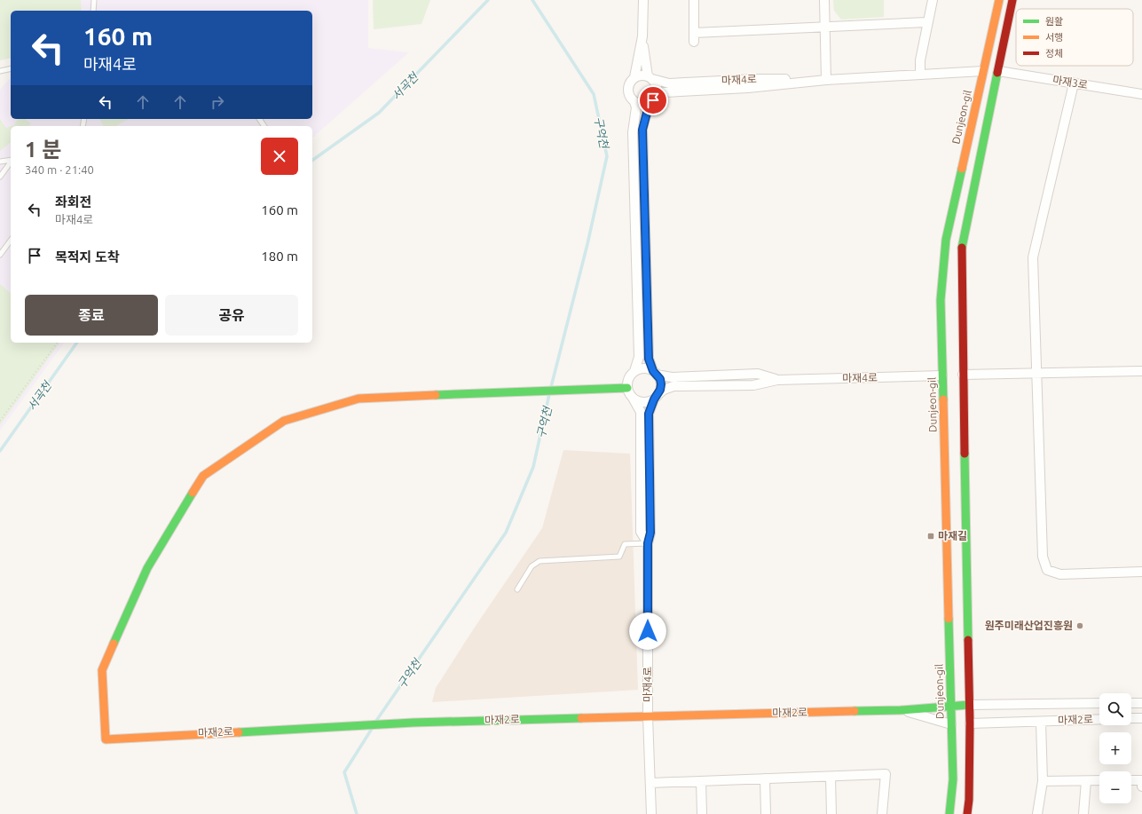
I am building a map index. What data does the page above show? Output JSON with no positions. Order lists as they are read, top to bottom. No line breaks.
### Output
{"streets":{"street":["마재4로","마재3로","Dunjeon-gil","마재2로"]},"crossings":[["마재4로","Dunjeon-gil"],["마재4로","마재2로"],["마재3로","Dunjeon-gil"],["Dunjeon-gil","마재2로"]],"water":["서곡천","구억천"],"places":{"transit":["마재길"],"other":["원주미래산업진흥원"]},"legend":["원활","서행","정체"],"page":{"turn":["160 m","마재4로"],"heading":["1 분","340 m · 21:40"],"list":[{"name":"좌회전","note":"마재4로","value":"160 m"},{"name":"목적지 도착","value":"180 m"}],"buttons":["종료","공유"],"map_buttons":["+","−"]}}
